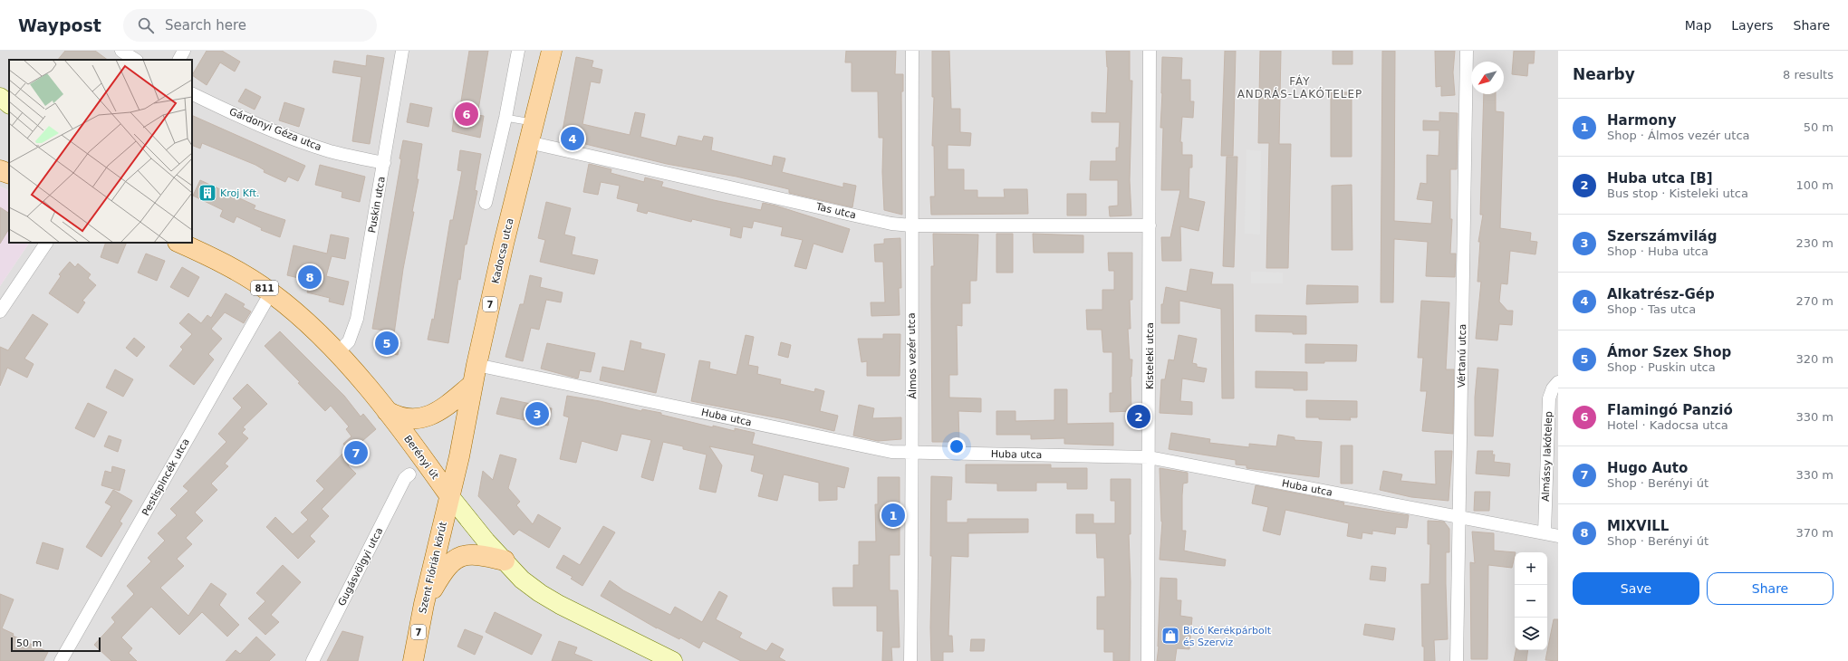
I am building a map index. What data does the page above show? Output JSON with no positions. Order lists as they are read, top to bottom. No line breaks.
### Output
{"streets":{"main road":["Kadocsa utca","811","7","Berényi út","Szent Flórián körút"],"street":["Gárdonyi Géza utca","Puskin utca","Tas utca","Álmos vezér utca","Kisteleki utca","Vértanú utca","Huba utca","Almássy lakótelep","Pestispincék utca","Gugásvölgyi utca"]},"crossings":[["Gárdonyi Géza utca","Puskin utca"],["Puskin utca","Berényi út"],["Tas utca","Kadocsa utca"],["Tas utca","Álmos vezér utca"],["Tas utca","Kisteleki utca"],["Kadocsa utca","Huba utca"],["Kadocsa utca","Berényi út"],["Kadocsa utca","Szent Flórián körút"],["Álmos vezér utca","Huba utca"],["Kisteleki utca","Huba utca"],["Vértanú utca","Huba utca"],["Huba utca","Almássy lakótelep"],["Berényi út","Pestispincék utca"],["Berényi út","Szent Flórián körút"]],"districts":["FÁY ANDRÁS-LAKÓTELEP"],"places":{"building":["Kroj Kft."],"shop":["Bicó Kerékpárbolt és Szerviz"]},"scale_bar":"50 m","north":"bottom left","page":{"header":"Waypost","search":"Search here","nav":["Map","Layers","Share"],"heading":["Nearby","8 results"],"list":[{"mark":"1","name":"Harmony","note":"Shop · Álmos vezér utca","value":"50 m"},{"mark":"2","name":"Huba utca [B]","note":"Bus stop · Kisteleki utca","value":"100 m"},{"mark":"3","name":"Szerszámvilág","note":"Shop · Huba utca","value":"230 m"},{"mark":"4","name":"Alkatrész-Gép","note":"Shop · Tas utca","value":"270 m"},{"mark":"5","name":"Ámor Szex Shop","note":"Shop · Puskin utca","value":"320 m"},{"mark":"6","name":"Flamingó Panzió","note":"Hotel · Kadocsa utca","value":"330 m"},{"mark":"7","name":"Hugo Auto","note":"Shop · Berényi út","value":"330 m"},{"mark":"8","name":"MIXVILL","note":"Shop · Berényi út","value":"370 m"}],"pins":["6","4","8","5","3","2","7","1"],"map_buttons":["+","−"],"buttons":["Save","Share"],"scale":"50 m"}}
